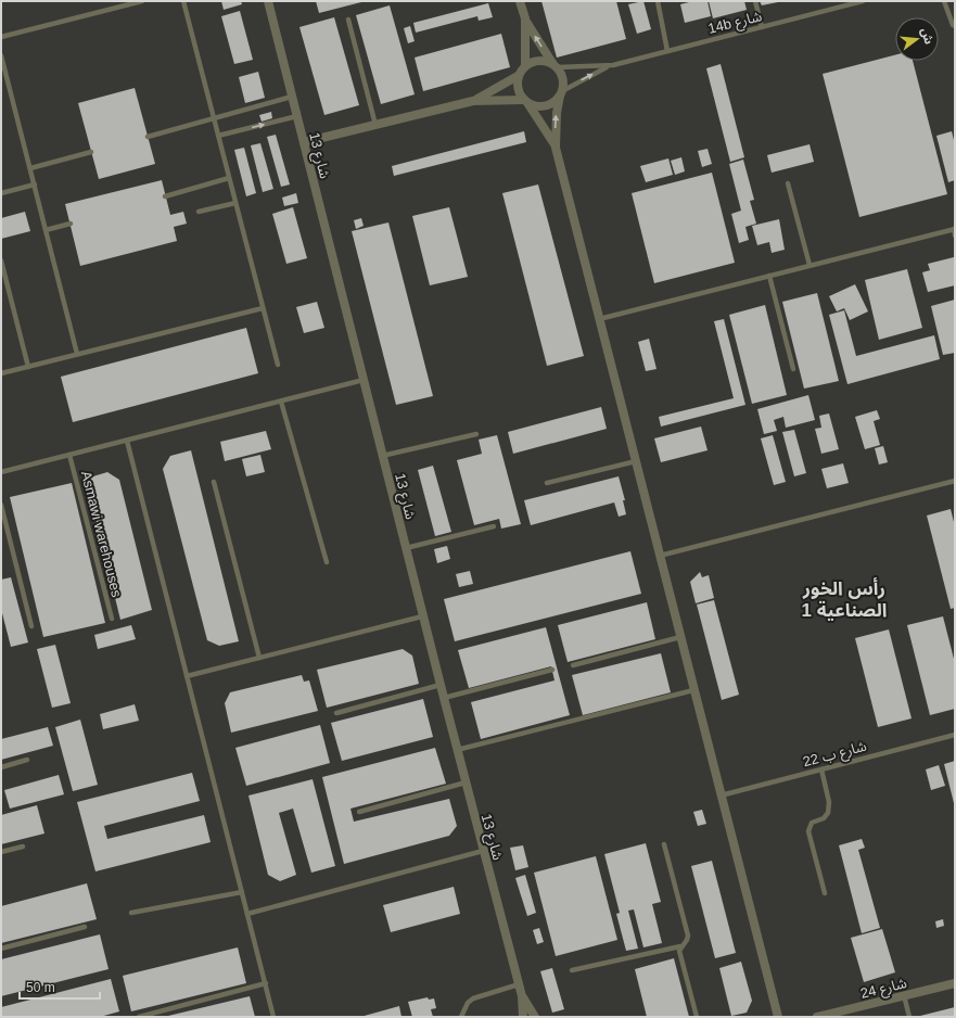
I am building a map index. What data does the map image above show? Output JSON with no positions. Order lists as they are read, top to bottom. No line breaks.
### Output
{"streets":{"street":["شارع 13","شارع 24"],"lane":["14b شارع","Asmawi warehouses","شارع ب 22"]},"districts":["رأس الخور الصناعية 1"],"scale_bar":"50 m","north":"right"}
